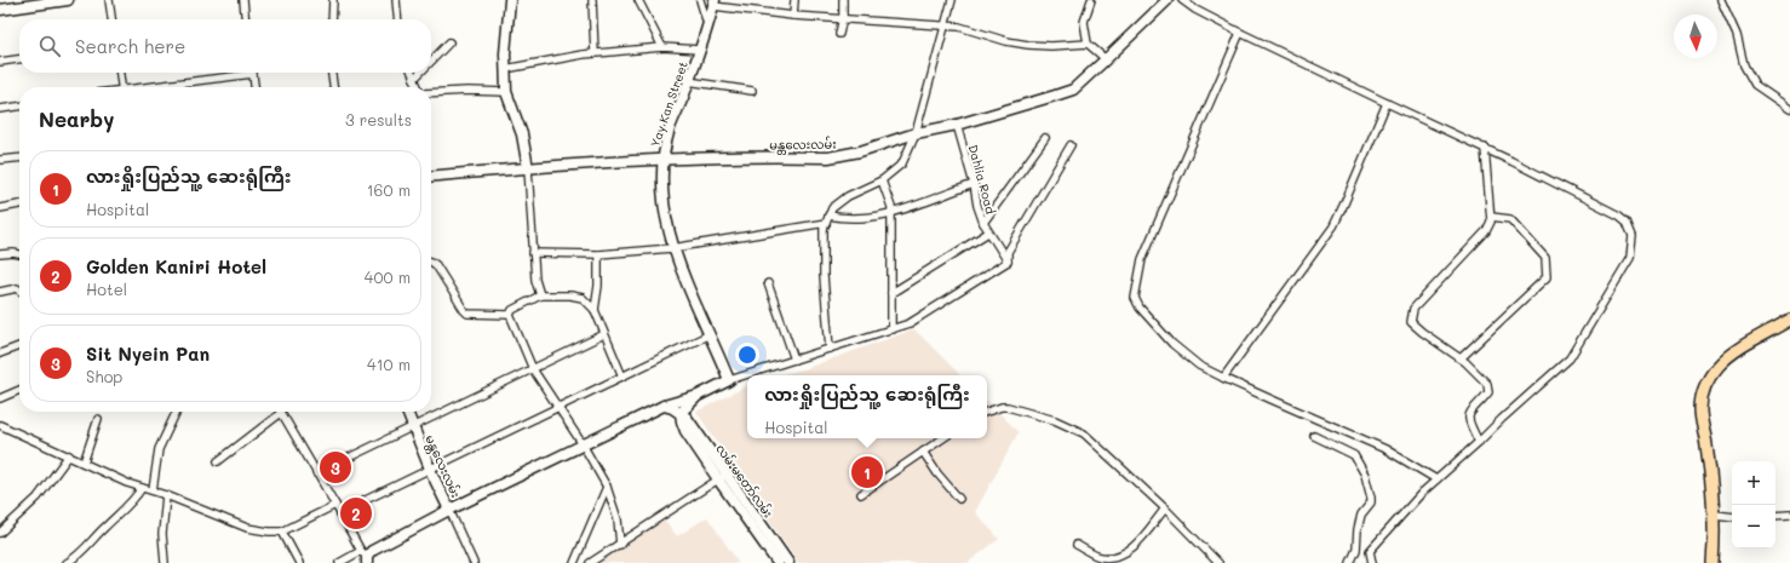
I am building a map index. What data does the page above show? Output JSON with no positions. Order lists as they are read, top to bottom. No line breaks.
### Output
{"streets":{"main road":["Yay Kan Street","မန္တလေးလမ်း","လမ်းမတော်လမ်း"],"street":["Dahlia Road"]},"crossings":[["Yay Kan Street","မန္တလေးလမ်း"],["မန္တလေးလမ်း","Dahlia Road"]],"north":"bottom","page":{"search":"Search here","heading":["Nearby","3 results"],"list":[{"mark":"1","name":"လားရှိုးပြည်သူ့ ဆေးရုံကြီး","note":"Hospital","value":"160 m"},{"mark":"2","name":"Golden Kaniri Hotel","note":"Hotel","value":"400 m"},{"mark":"3","name":"Sit Nyein Pan","note":"Shop","value":"410 m"}],"popup":["လားရှိုးပြည်သူ့ ဆေးရုံကြီး","Hospital"],"pins":["3","1","2"],"map_buttons":["+","−"]}}
